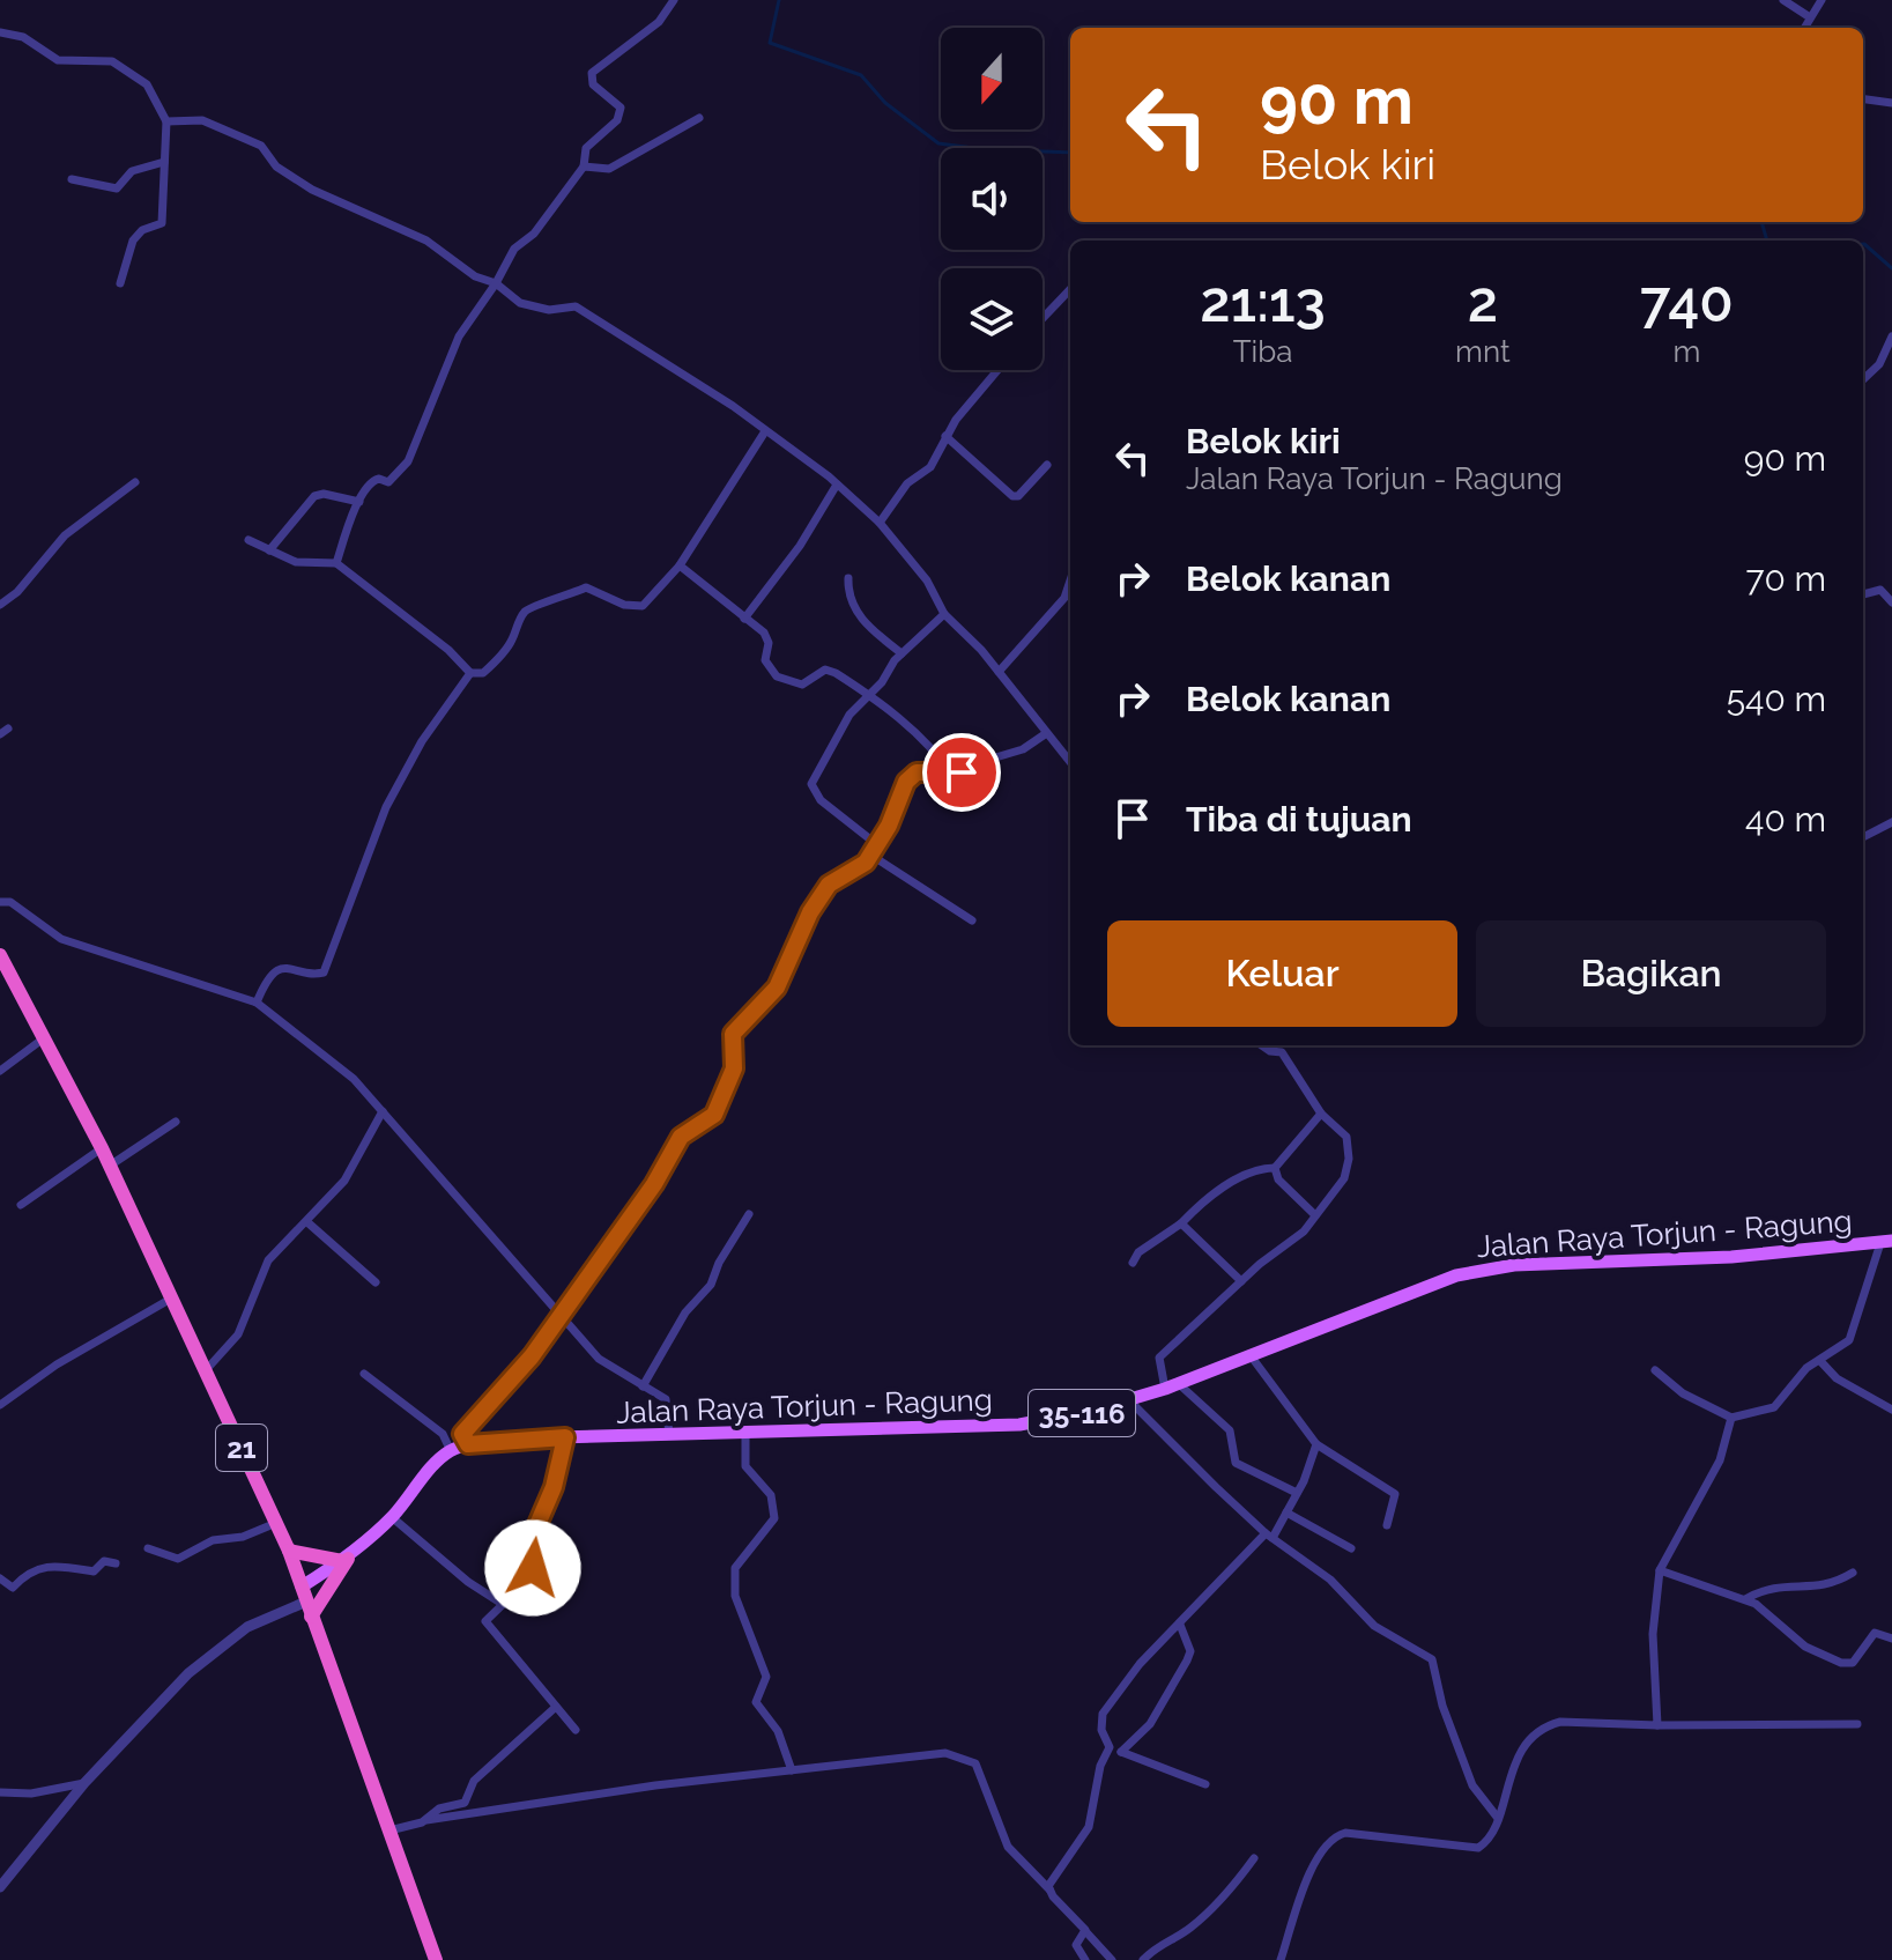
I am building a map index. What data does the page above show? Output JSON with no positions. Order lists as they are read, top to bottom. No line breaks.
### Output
{"streets":{"highway":["21"],"main road":["Jalan Raya Torjun - Ragung","35-116"]},"crossings":[["Jalan Raya Torjun - Ragung","21"]],"north":"bottom","page":{"turn":["90 m","Belok kiri"],"eta":["21:13","Tiba","2","mnt","740","m"],"list":[{"name":"Belok kiri","note":"Jalan Raya Torjun - Ragung","value":"90 m"},{"name":"Belok kanan","value":"70 m"},{"name":"Belok kanan","value":"540 m"},{"name":"Tiba di tujuan","value":"40 m"}],"buttons":["Keluar","Bagikan"]}}
